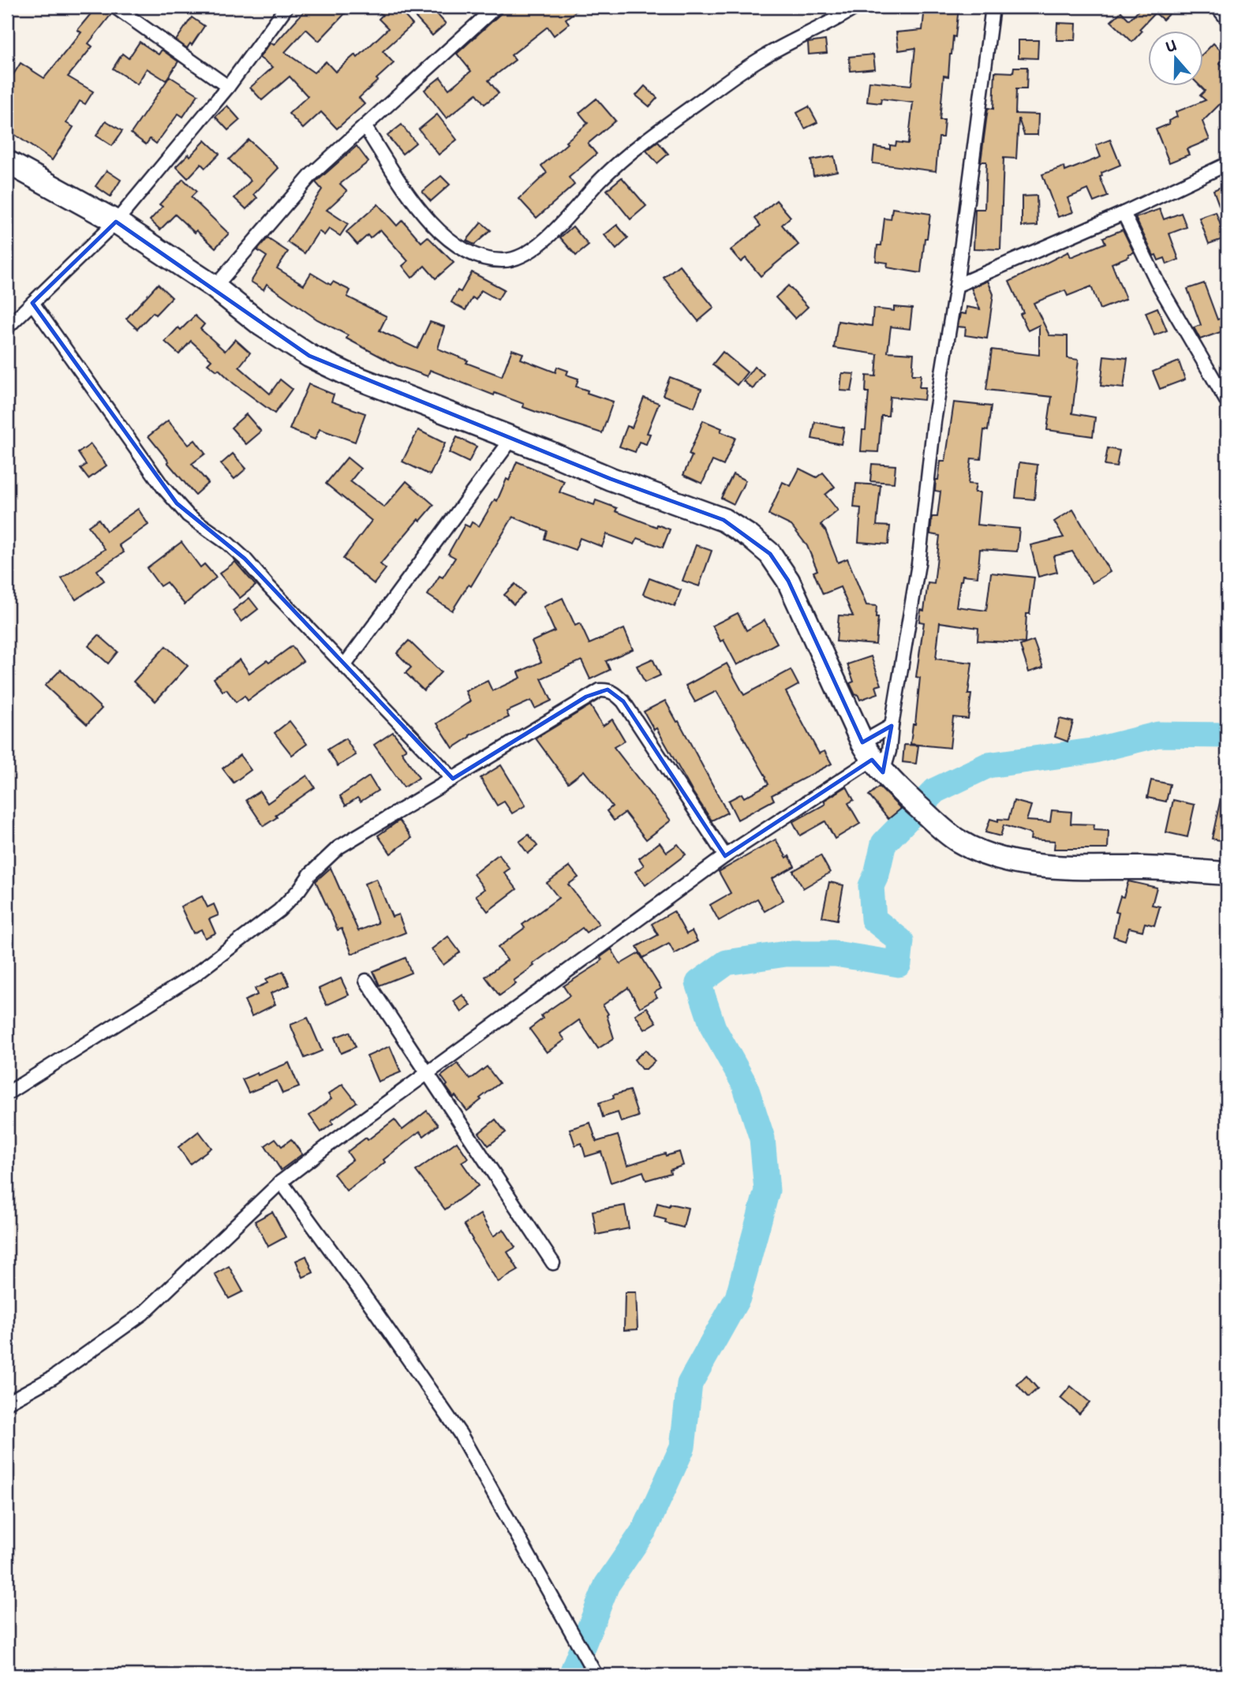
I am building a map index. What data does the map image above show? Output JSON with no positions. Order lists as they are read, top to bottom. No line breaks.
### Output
{"north":"top"}
